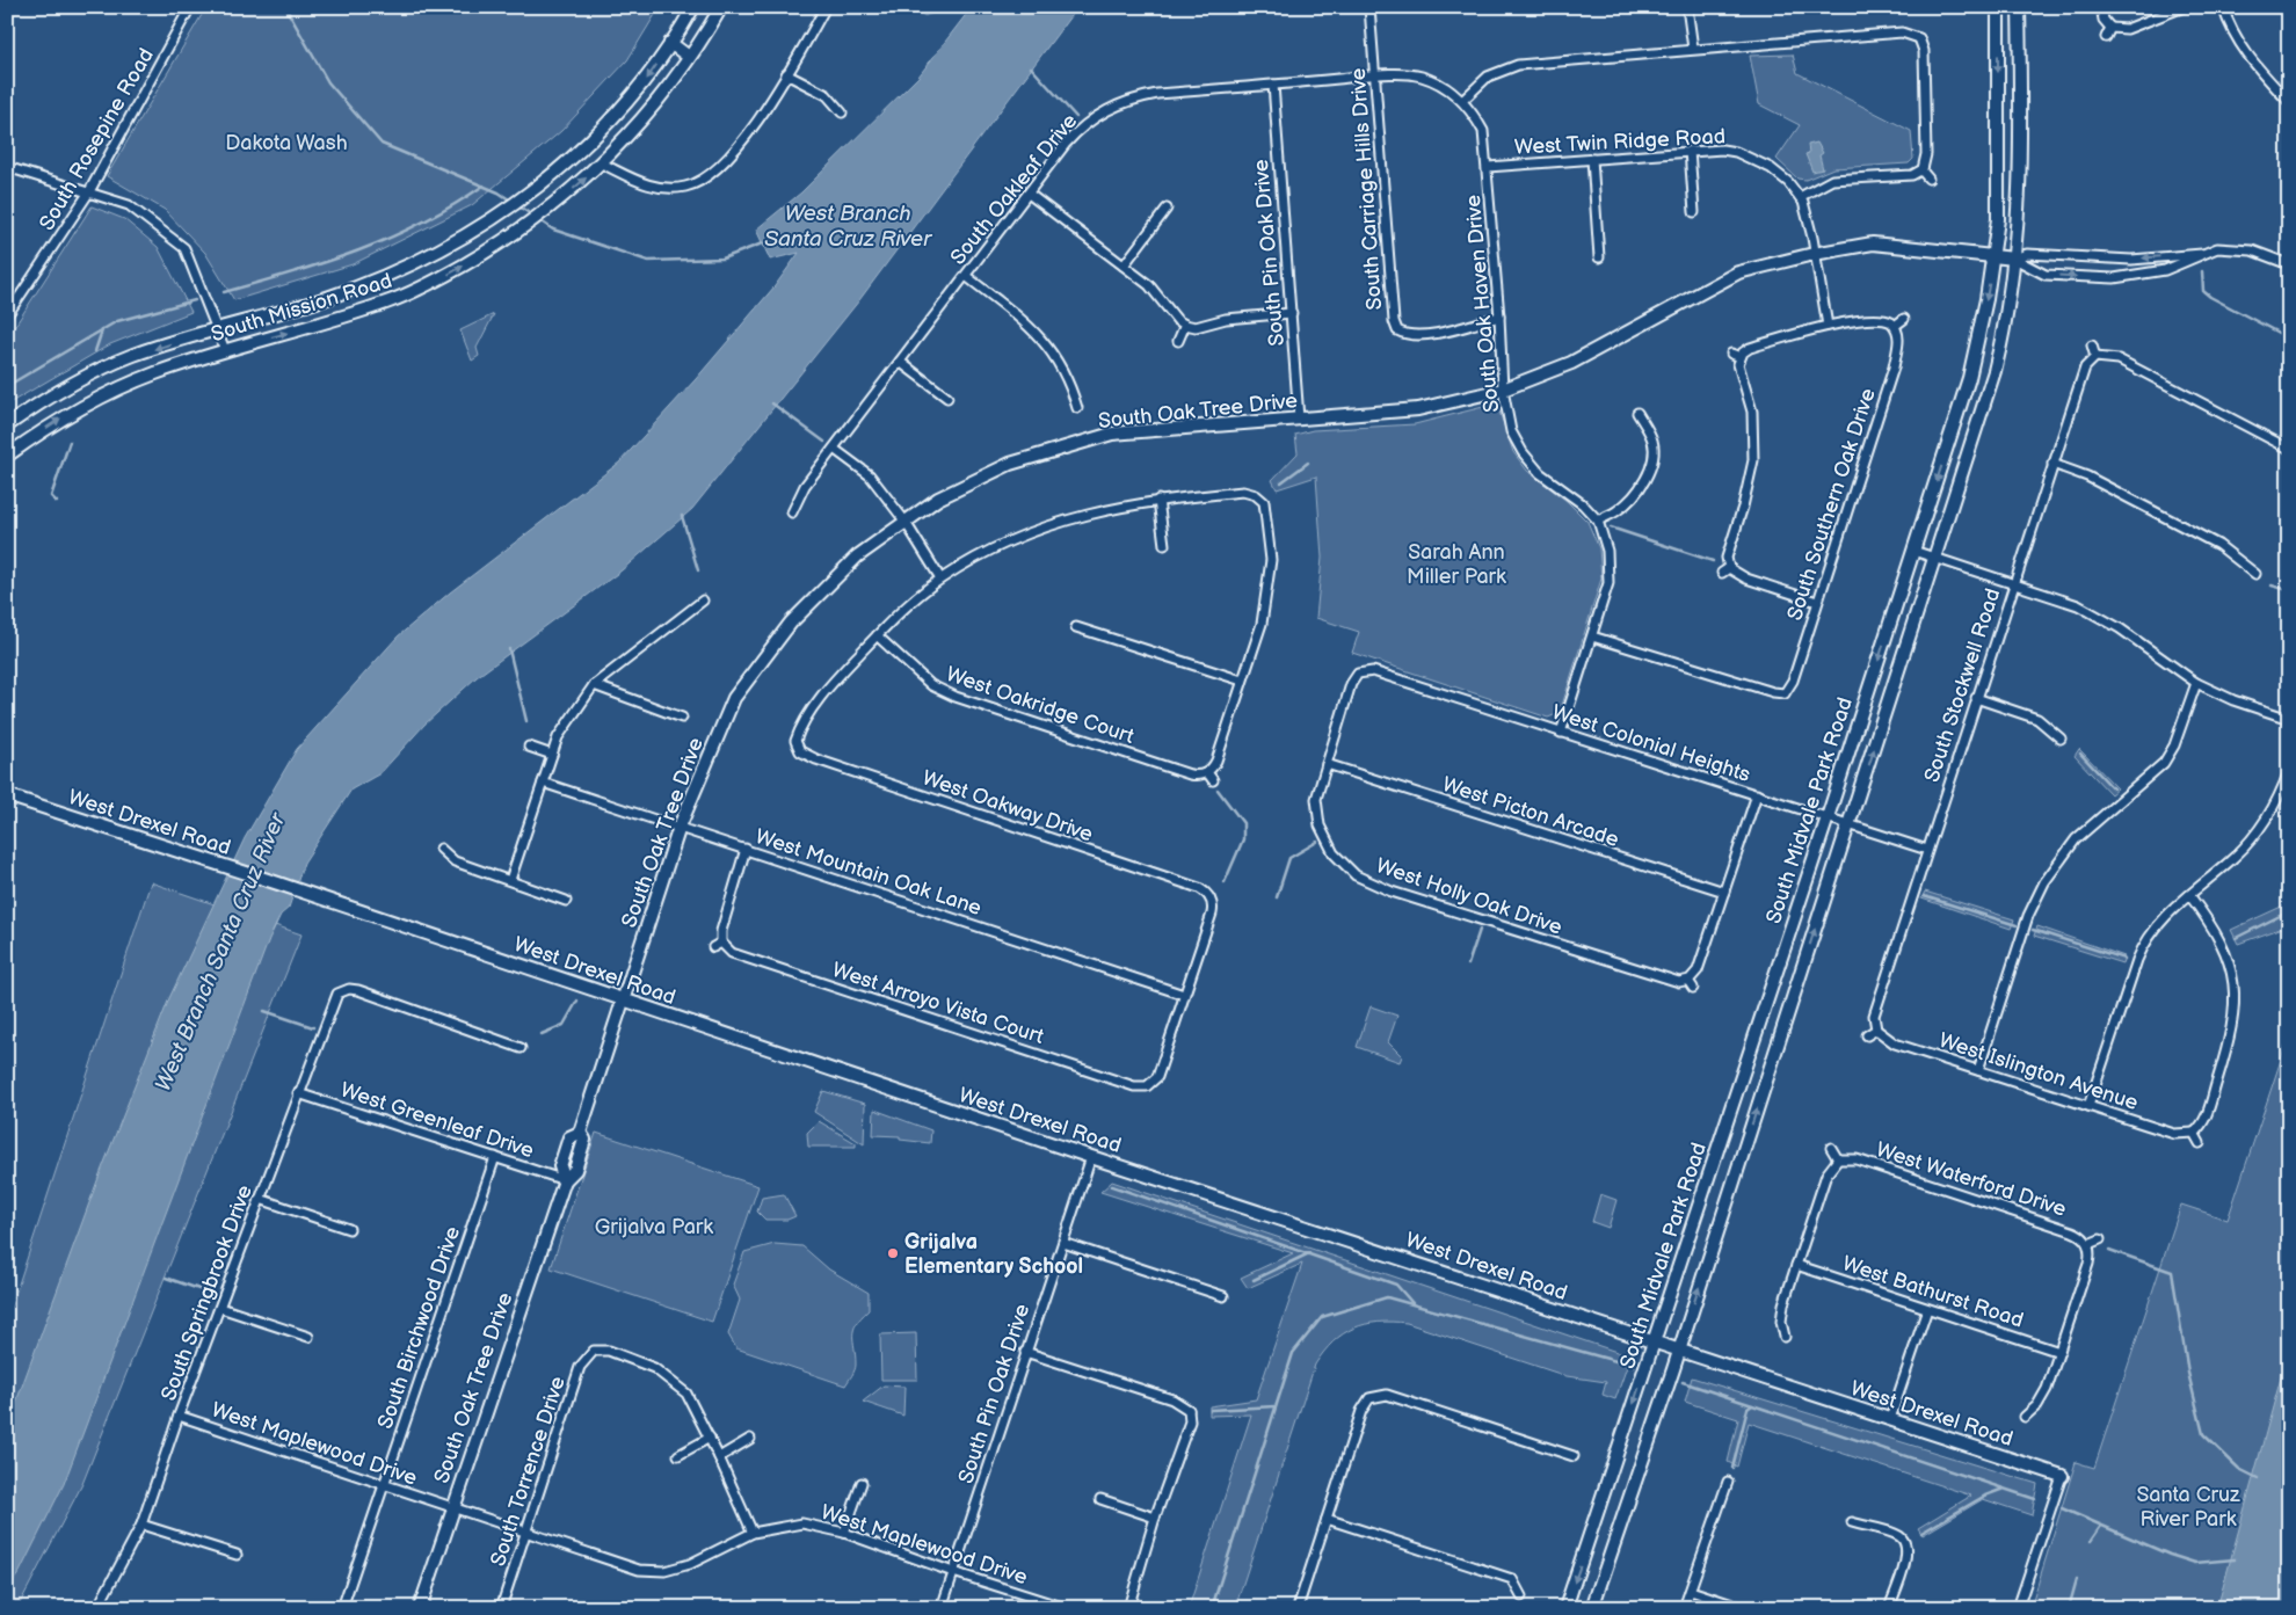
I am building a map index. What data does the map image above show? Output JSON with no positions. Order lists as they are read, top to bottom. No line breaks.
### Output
{"streets":{"main road":["South Mission Road","South Oak Tree Drive","South Midvale Park Road","West Drexel Road"],"street":["South Rosepine Road","West Twin Ridge Road","South Oakleaf Drive","South Carriage Hills Drive","South Pin Oak Drive","South Oak Haven Drive","South Southern Oak Drive","South Stockwell Road","West Oakridge Court","West Colonial Heights","West Oakway Drive","West Picton Arcade","West Mountain Oak Lane","West Holly Oak Drive","West Arroyo Vista Court","West Islington Avenue","West Greenleaf Drive","West Waterford Drive","West Bathurst Road","South Springbrook Drive","South Birchwood Drive","West Maplewood Drive","South Torrence Drive"]},"crossings":[["West Twin Ridge Road","South Oak Haven Drive"],["West Twin Ridge Road","South Oak Tree Drive"],["South Oakleaf Drive","South Carriage Hills Drive"],["South Oakleaf Drive","South Pin Oak Drive"],["South Oakleaf Drive","South Oak Haven Drive"],["South Carriage Hills Drive","South Oak Haven Drive"],["South Pin Oak Drive","South Oak Tree Drive"],["South Pin Oak Drive","West Drexel Road"],["South Pin Oak Drive","West Maplewood Drive"],["South Oak Haven Drive","South Oak Tree Drive"],["South Oak Haven Drive","South Southern Oak Drive"],["South Oak Haven Drive","West Colonial Heights"],["South Oak Tree Drive","South Midvale Park Road"],["South Oak Tree Drive","West Drexel Road"],["South Oak Tree Drive","West Mountain Oak Lane"],["South Oak Tree Drive","West Greenleaf Drive"],["South Oak Tree Drive","West Maplewood Drive"],["South Stockwell Road","West Colonial Heights"],["South Stockwell Road","West Islington Avenue"],["West Oakridge Court","West Oakway Drive"],["West Colonial Heights","South Midvale Park Road"],["West Colonial Heights","West Holly Oak Drive"],["West Oakway Drive","West Mountain Oak Lane"],["West Oakway Drive","West Arroyo Vista Court"],["South Midvale Park Road","West Drexel Road"],["West Picton Arcade","West Holly Oak Drive"],["West Mountain Oak Lane","West Arroyo Vista Court"],["West Greenleaf Drive","South Springbrook Drive"],["West Greenleaf Drive","South Birchwood Drive"],["South Springbrook Drive","West Maplewood Drive"],["South Birchwood Drive","West Maplewood Drive"],["West Maplewood Drive","South Torrence Drive"]],"water":["West Branch Santa Cruz River"],"parks":["Dakota Wash","Sarah Ann Miller Park","Grijalva Park","Santa Cruz River Park"],"places":["Grijalva Elementary School"]}
